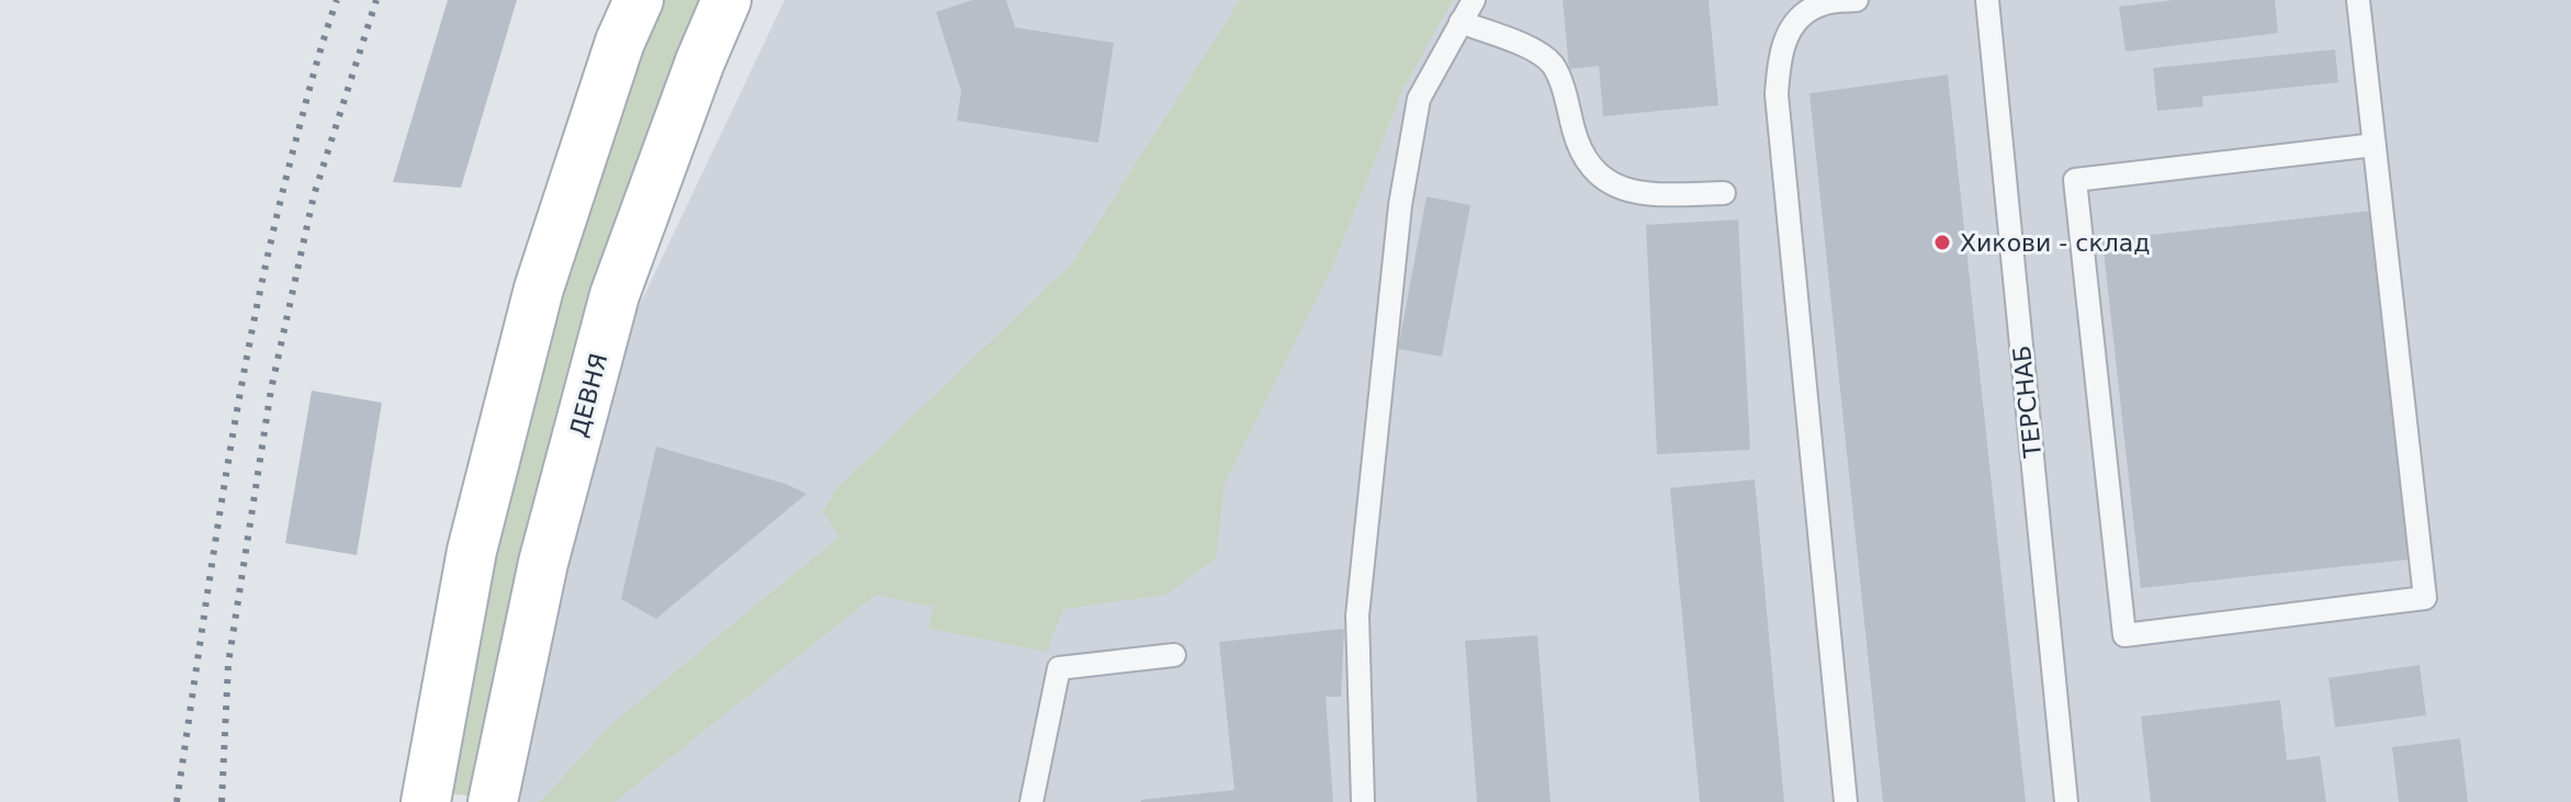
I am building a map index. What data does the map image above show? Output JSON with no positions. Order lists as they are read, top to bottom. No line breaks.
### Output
{"streets":{"main road":["ДЕВНЯ"],"lane":["ТЕРСНАБ"]},"places":["Хикови - склад"]}
